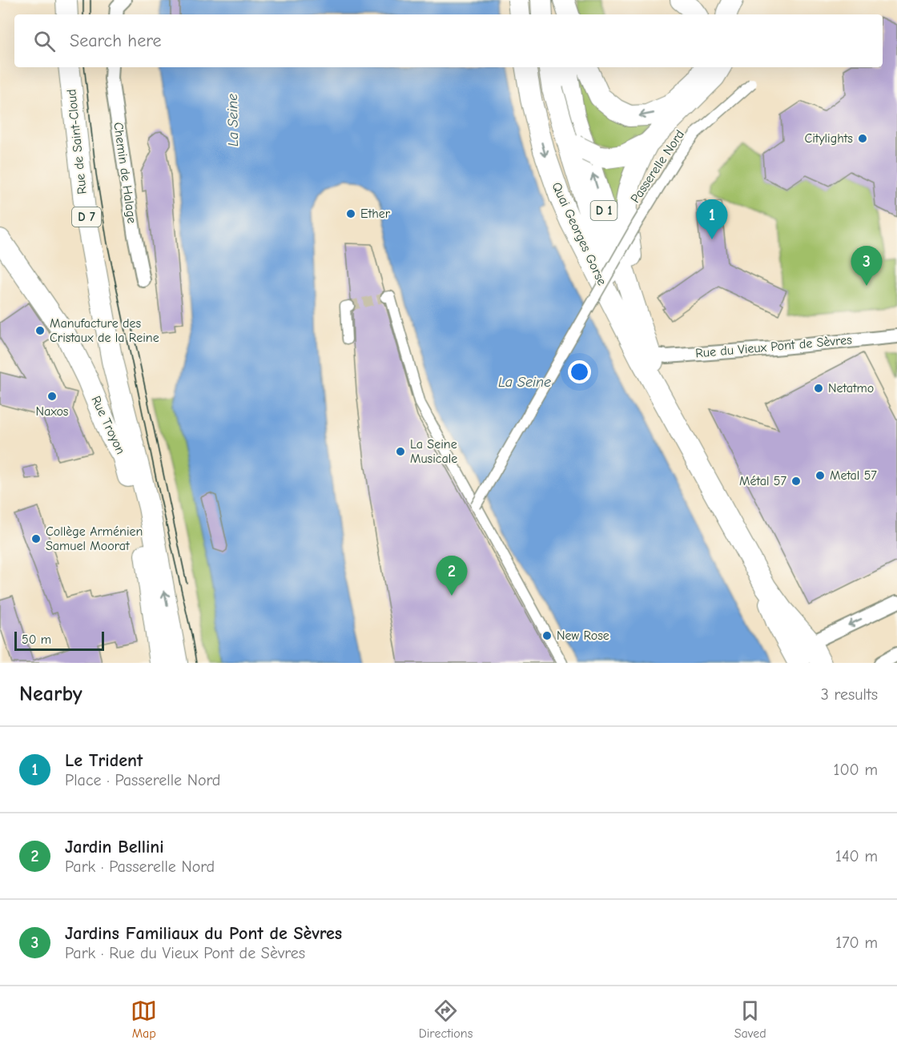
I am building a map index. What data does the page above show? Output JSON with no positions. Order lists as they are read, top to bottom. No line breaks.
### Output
{"streets":{"main road":["Rue de Saint-Cloud","D 1","D 7","Quai Georges Gorse","Rue Troyon"],"street":["Passerelle Nord","Chemin de Halage","Rue du Vieux Pont de Sèvres"]},"crossings":[["Rue de Saint-Cloud","Rue Troyon"],["D 1","Quai Georges Gorse"],["Quai Georges Gorse","Rue du Vieux Pont de Sèvres"]],"water":["La Seine"],"places":["Citylights","Ether","Manufacture des Cristaux de la Reine","Netatmo","Naxos","La Seine Musicale","Metal 57","Métal 57","Collège Arménien Samuel Moorat","New Rose"],"scale_bar":"50 m","page":{"search":"Search here","pins":["1","3","2"],"scale":"50 m","heading":["Nearby","3 results"],"list":[{"mark":"1","name":"Le Trident","note":"Place · Passerelle Nord","value":"100 m"},{"mark":"2","name":"Jardin Bellini","note":"Park · Passerelle Nord","value":"140 m"},{"mark":"3","name":"Jardins Familiaux du Pont de Sèvres","note":"Park · Rue du Vieux Pont de Sèvres","value":"170 m"}],"nav":["Map","Directions","Saved"]}}
